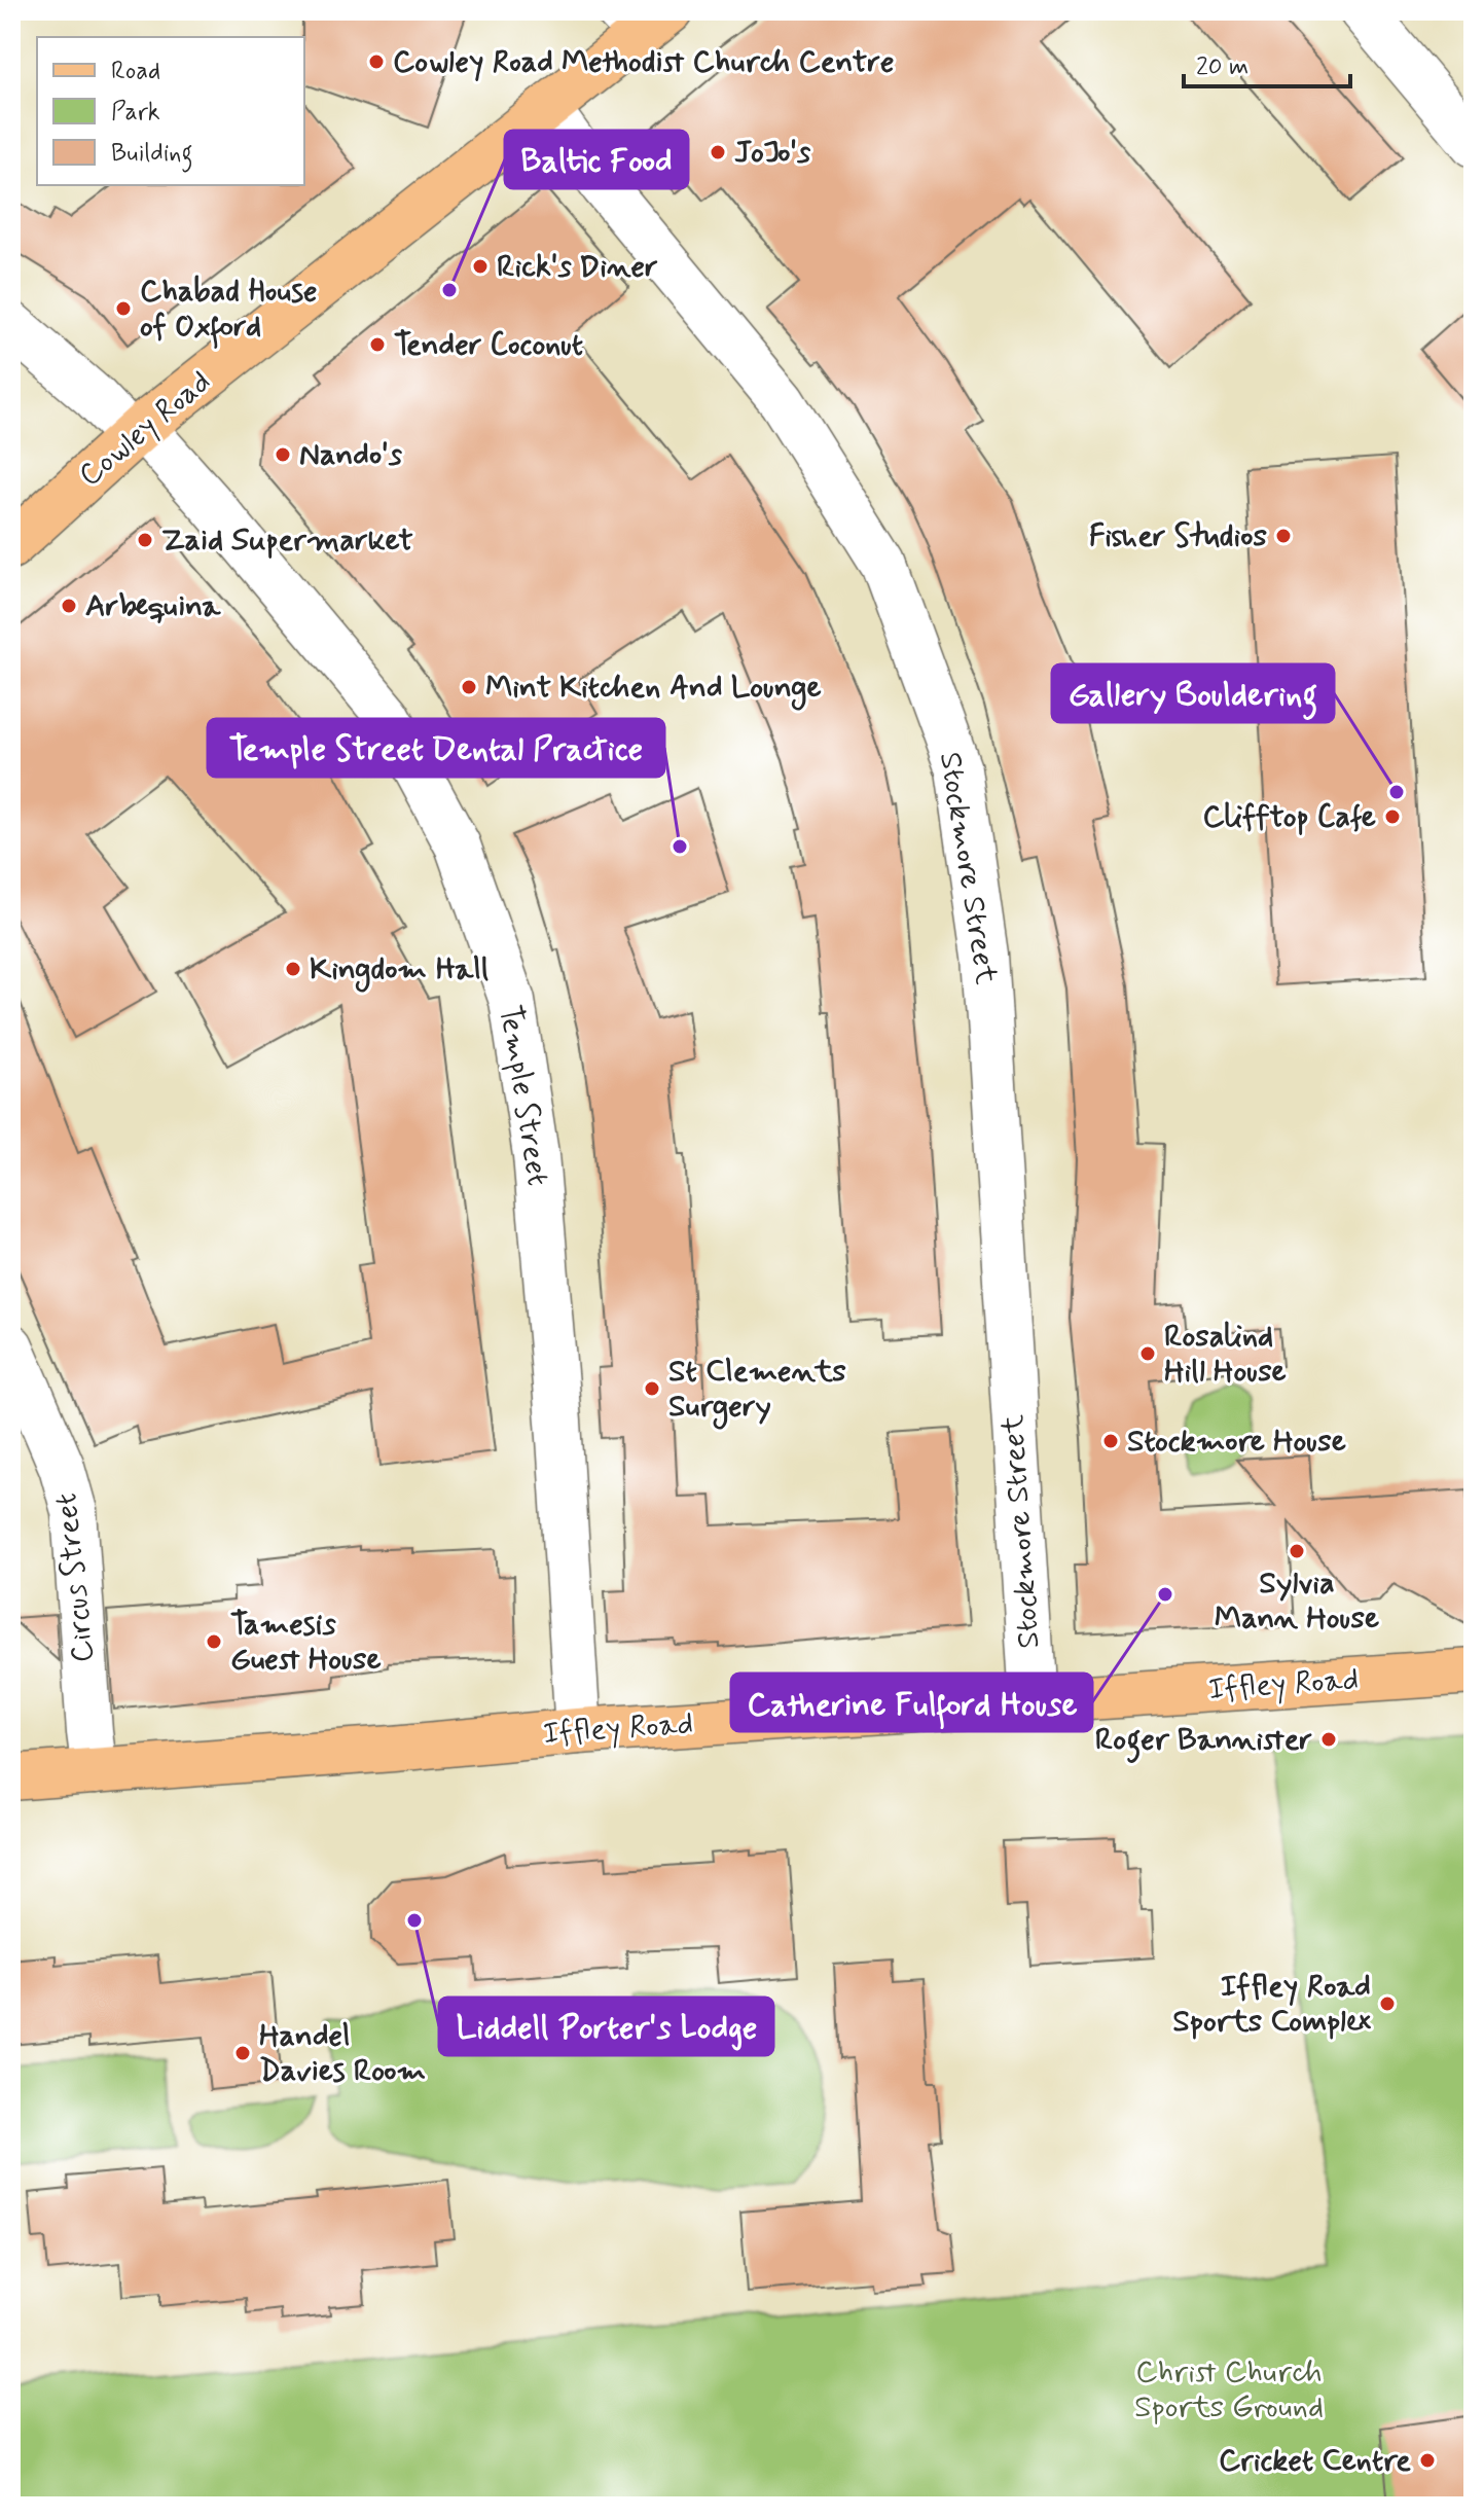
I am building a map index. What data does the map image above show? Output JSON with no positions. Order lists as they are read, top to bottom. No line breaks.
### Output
{"streets":{"main road":["Cowley Road","Iffley Road"],"street":["Stockmore Street","Temple Street","Circus Street"]},"crossings":[["Cowley Road","Stockmore Street"],["Cowley Road","Temple Street"],["Stockmore Street","Iffley Road"],["Temple Street","Iffley Road"],["Circus Street","Iffley Road"]],"parks":["Christ Church Sports Ground"],"places":["Cowley Road Methodist Church Centre","JoJo's","Rick's Diner","Baltic Food","Chabad House of Oxford","Tender Coconut","Nando's","Fisher Studios","Zaid Supermarket","Arbequina","Mint Kitchen And Lounge","Gallery Bouldering","Clifftop Cafe","Temple Street Dental Practice","Kingdom Hall","Rosalind Hill House","St Clements Surgery","Stockmore House","Sylvia Mann House","Catherine Fulford House","Tamesis Guest House","Roger Bannister","Liddell Porter's Lodge","Iffley Road Sports Complex","Handel Davies Room","Cricket Centre"],"legend":["Road","Park","Building"],"scale_bar":"20 m"}
